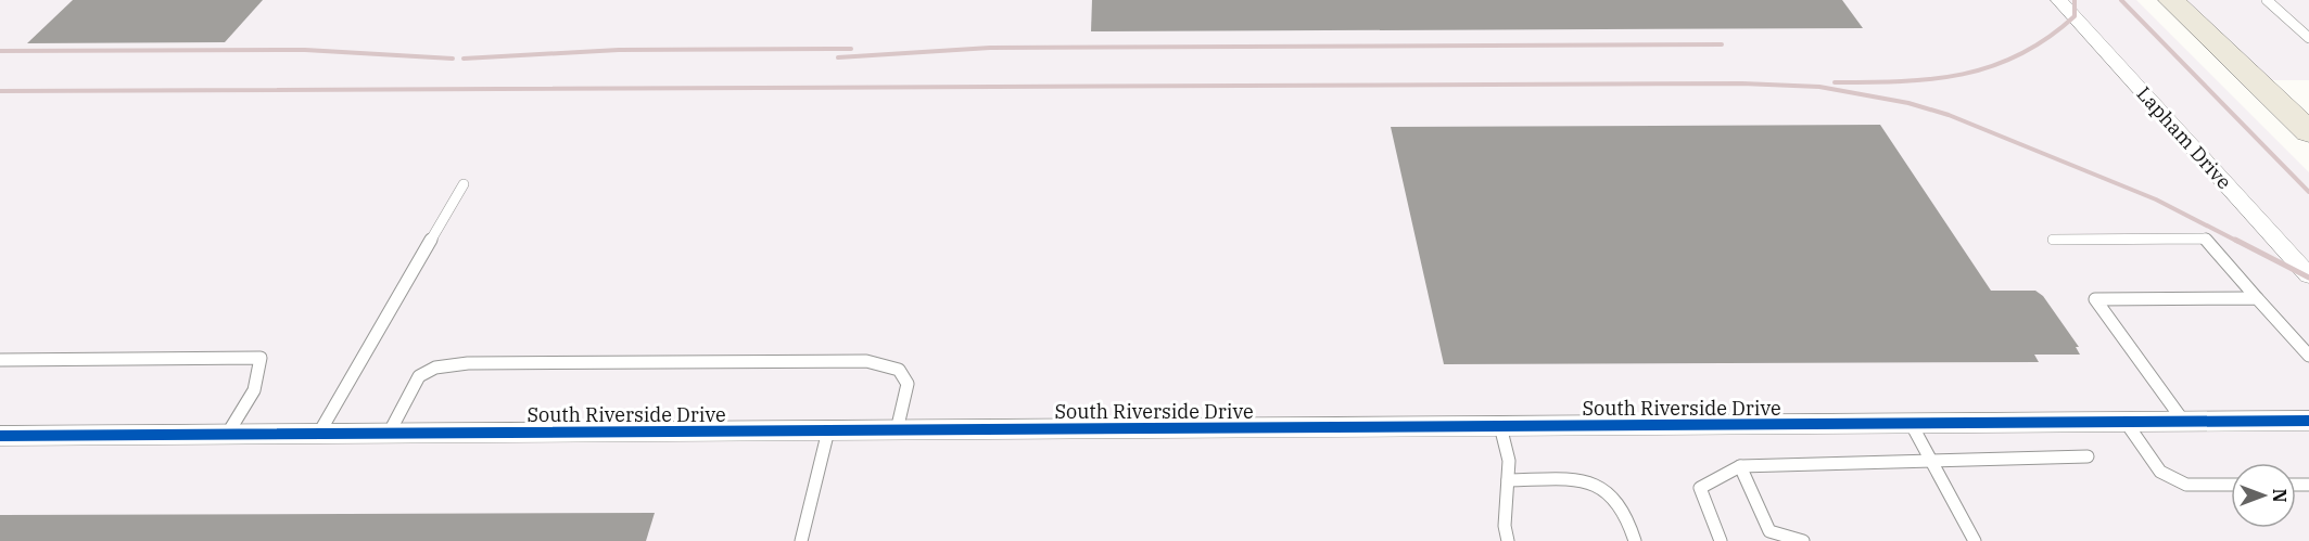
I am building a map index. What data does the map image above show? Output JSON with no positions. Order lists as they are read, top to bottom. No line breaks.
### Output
{"streets":{"street":["Lapham Drive","South Riverside Drive"]},"north":"right"}
